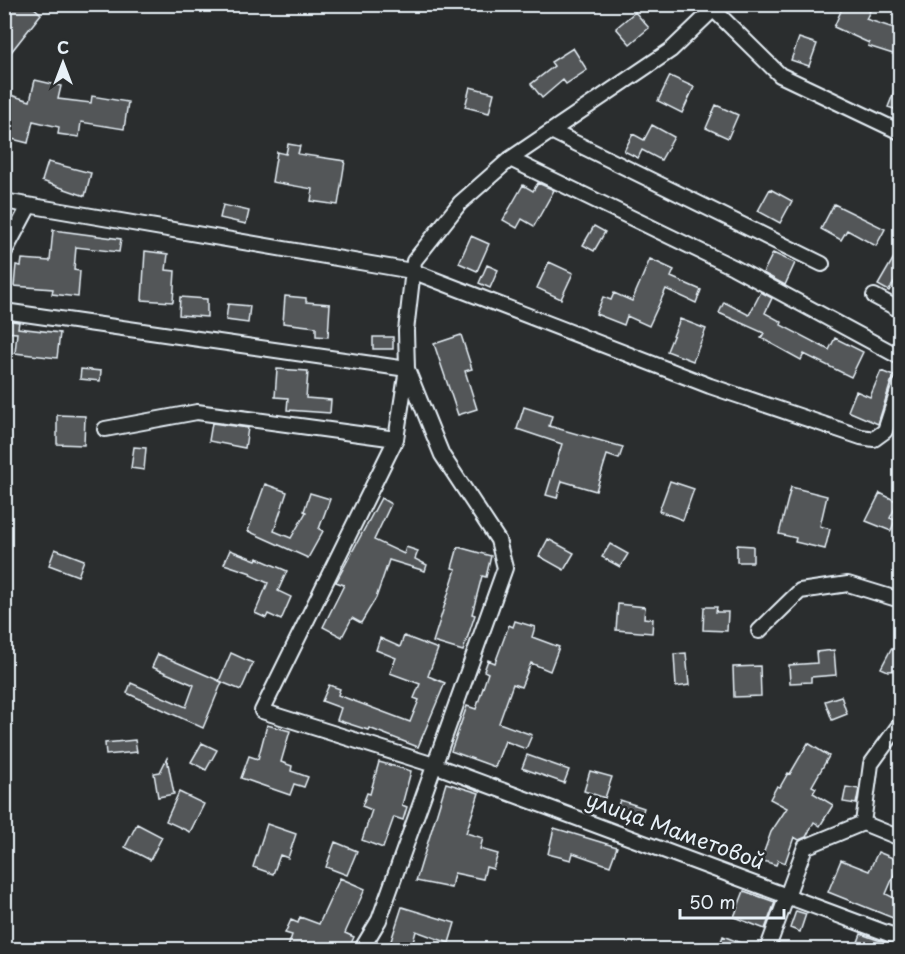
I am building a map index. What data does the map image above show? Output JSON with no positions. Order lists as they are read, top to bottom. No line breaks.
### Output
{"streets":{"street":["улица Маметовой"]},"scale_bar":"50 m","north":"top"}
